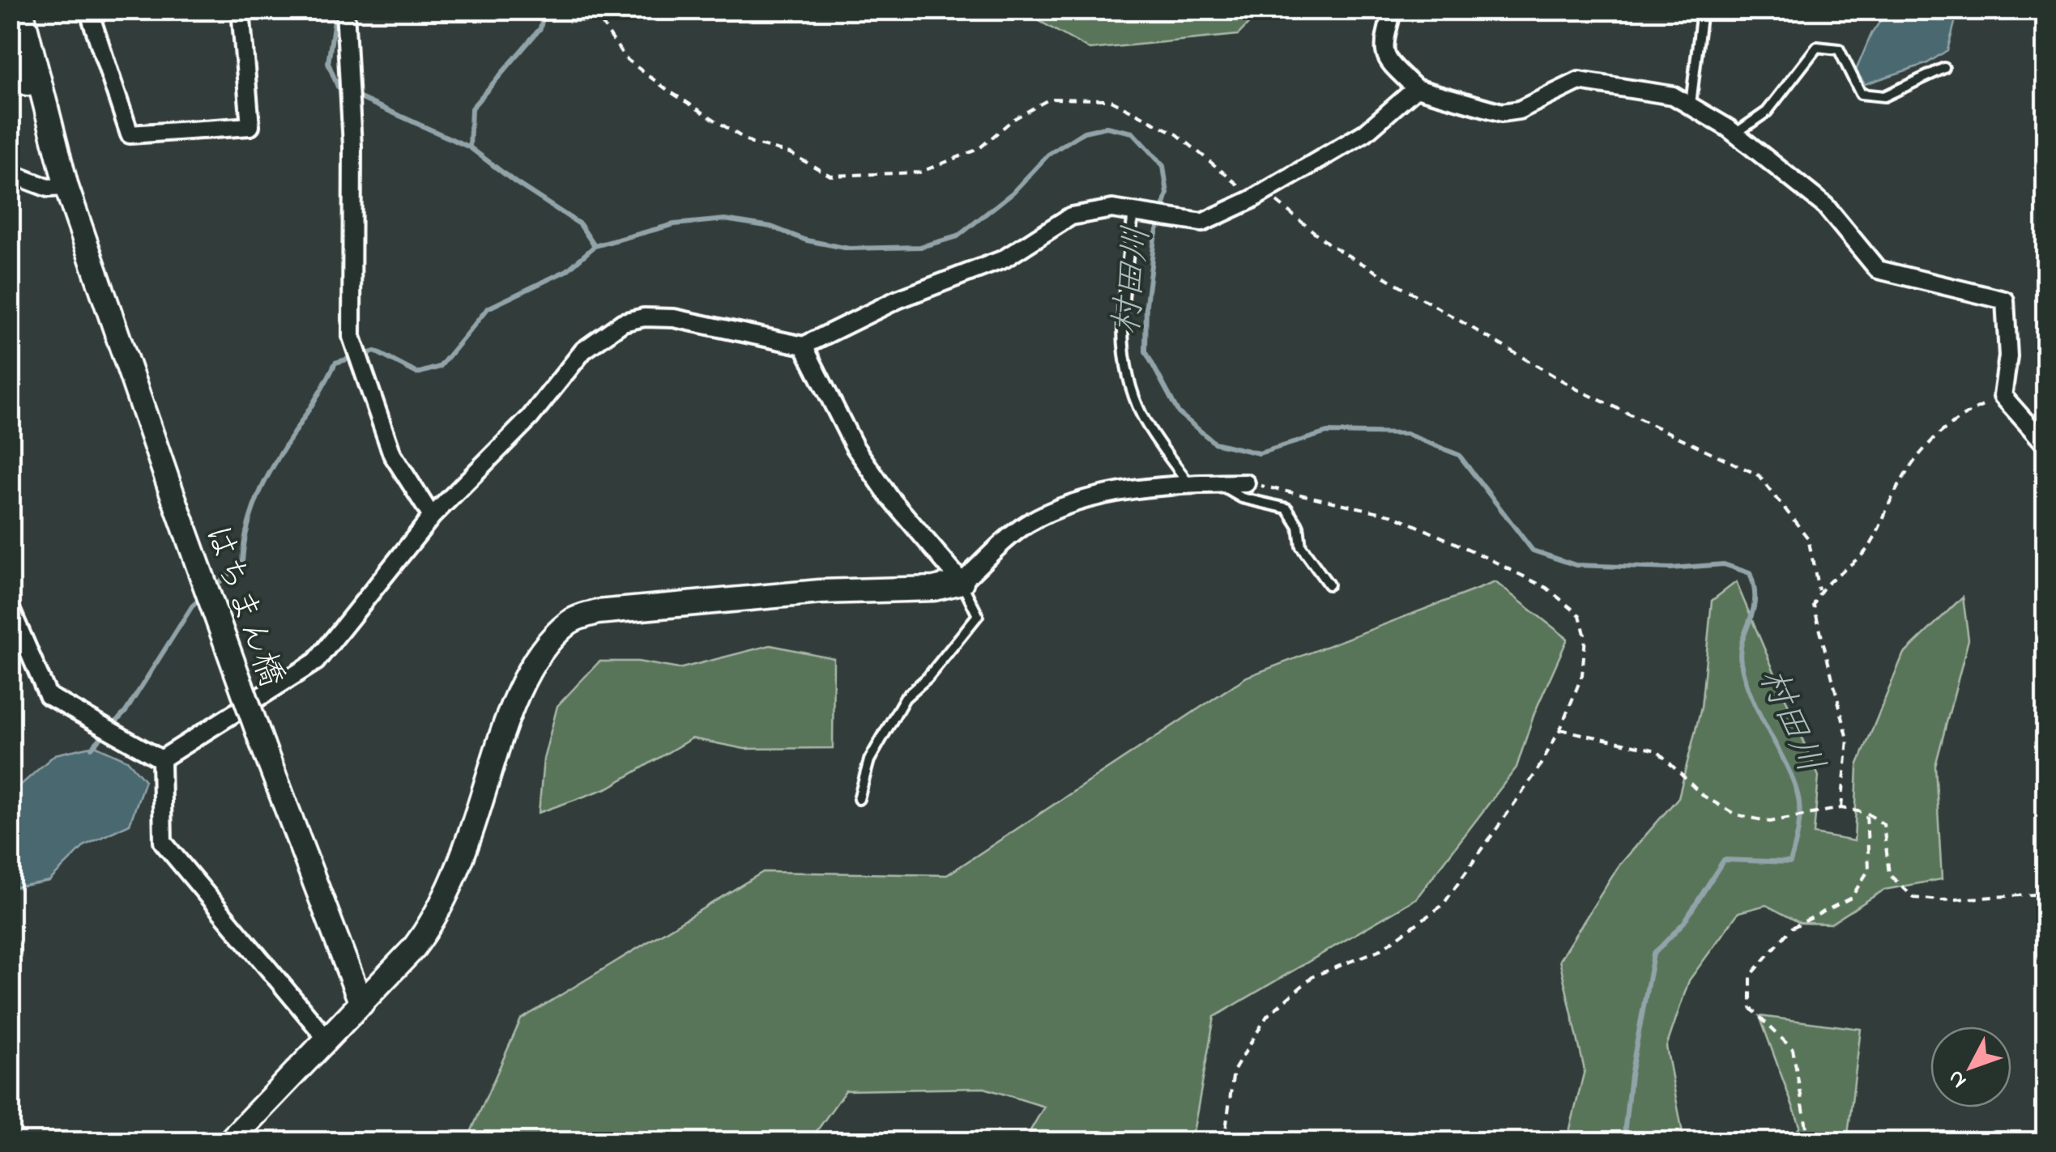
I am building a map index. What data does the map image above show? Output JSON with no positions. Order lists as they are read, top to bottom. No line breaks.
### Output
{"streets":{"street":["はちまん橋"]},"water":["村田川"],"north":"bottom left"}
